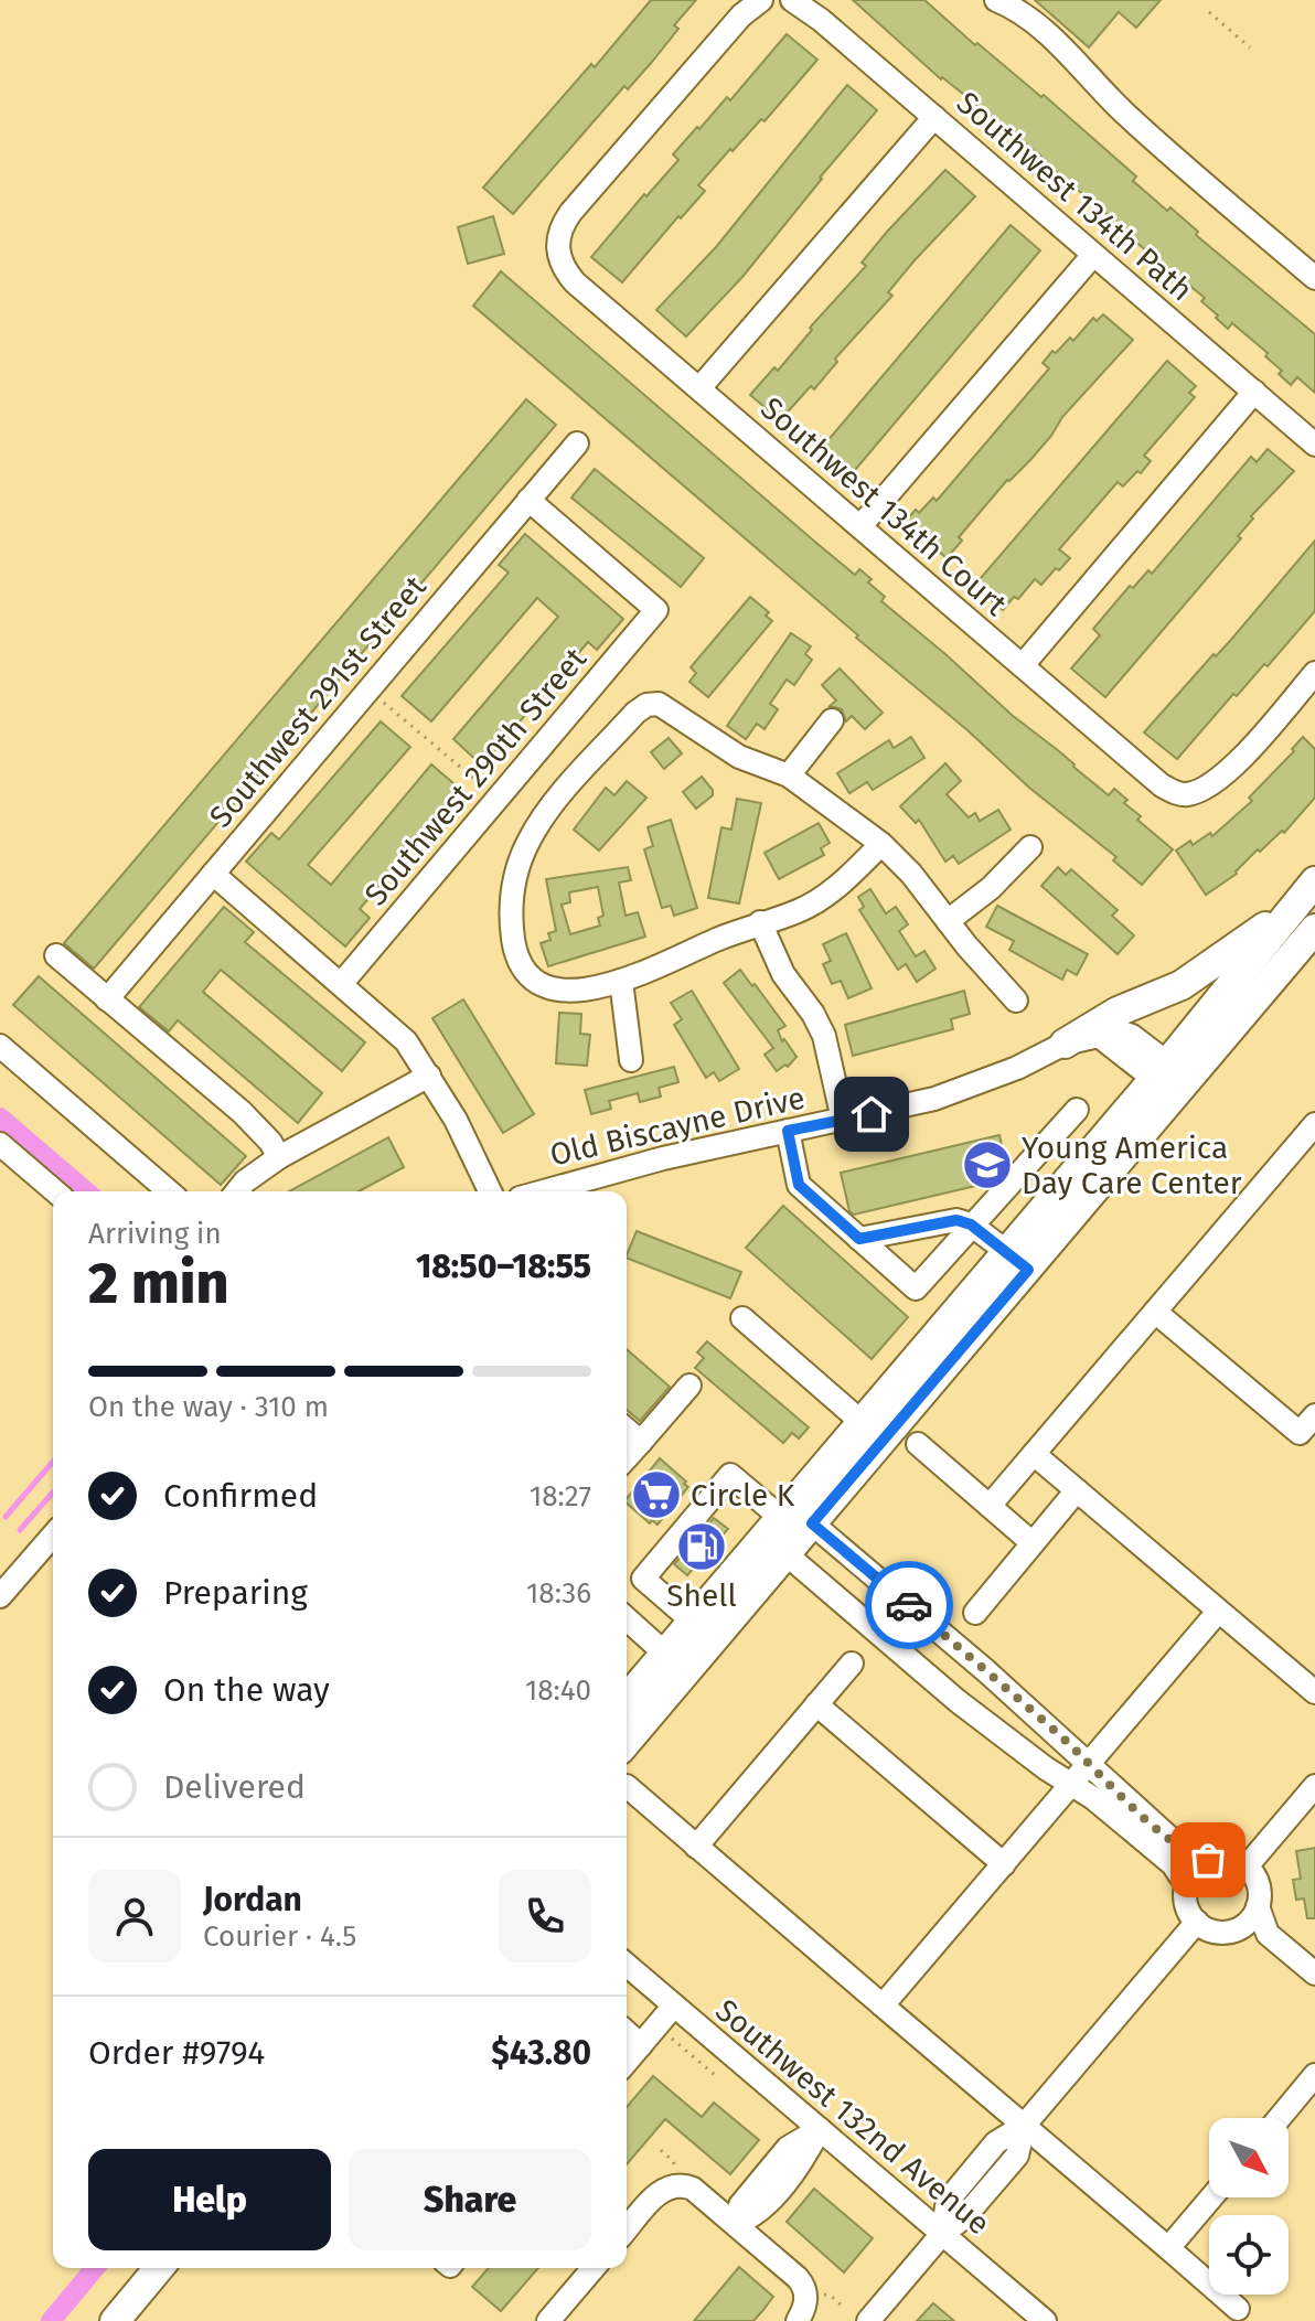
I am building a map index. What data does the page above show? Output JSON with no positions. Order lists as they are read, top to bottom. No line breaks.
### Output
{"streets":{"street":["Southwest 134th Path","Southwest 134th Court","Southwest 291st Street","Southwest 290th Street","Old Biscayne Drive","Southwest 132nd Avenue"]},"crossings":[["Southwest 291st Street","Southwest 290th Street"]],"places":{"school or university":["Young America Day Care Center"],"supermarket":["Circle K"],"fuel station":["Shell"]},"north":"bottom right","page":{"heading":["2 min","Arriving in","18:50–18:55"],"panel":["Jordan","Courier · 4.5","Order #9794","$43.80"],"bar":"On the way · 310 m","list":[["Confirmed","18:27"],["Preparing","18:36"],["On the way","18:40"],"Delivered"],"buttons":["Help","Share"]}}
